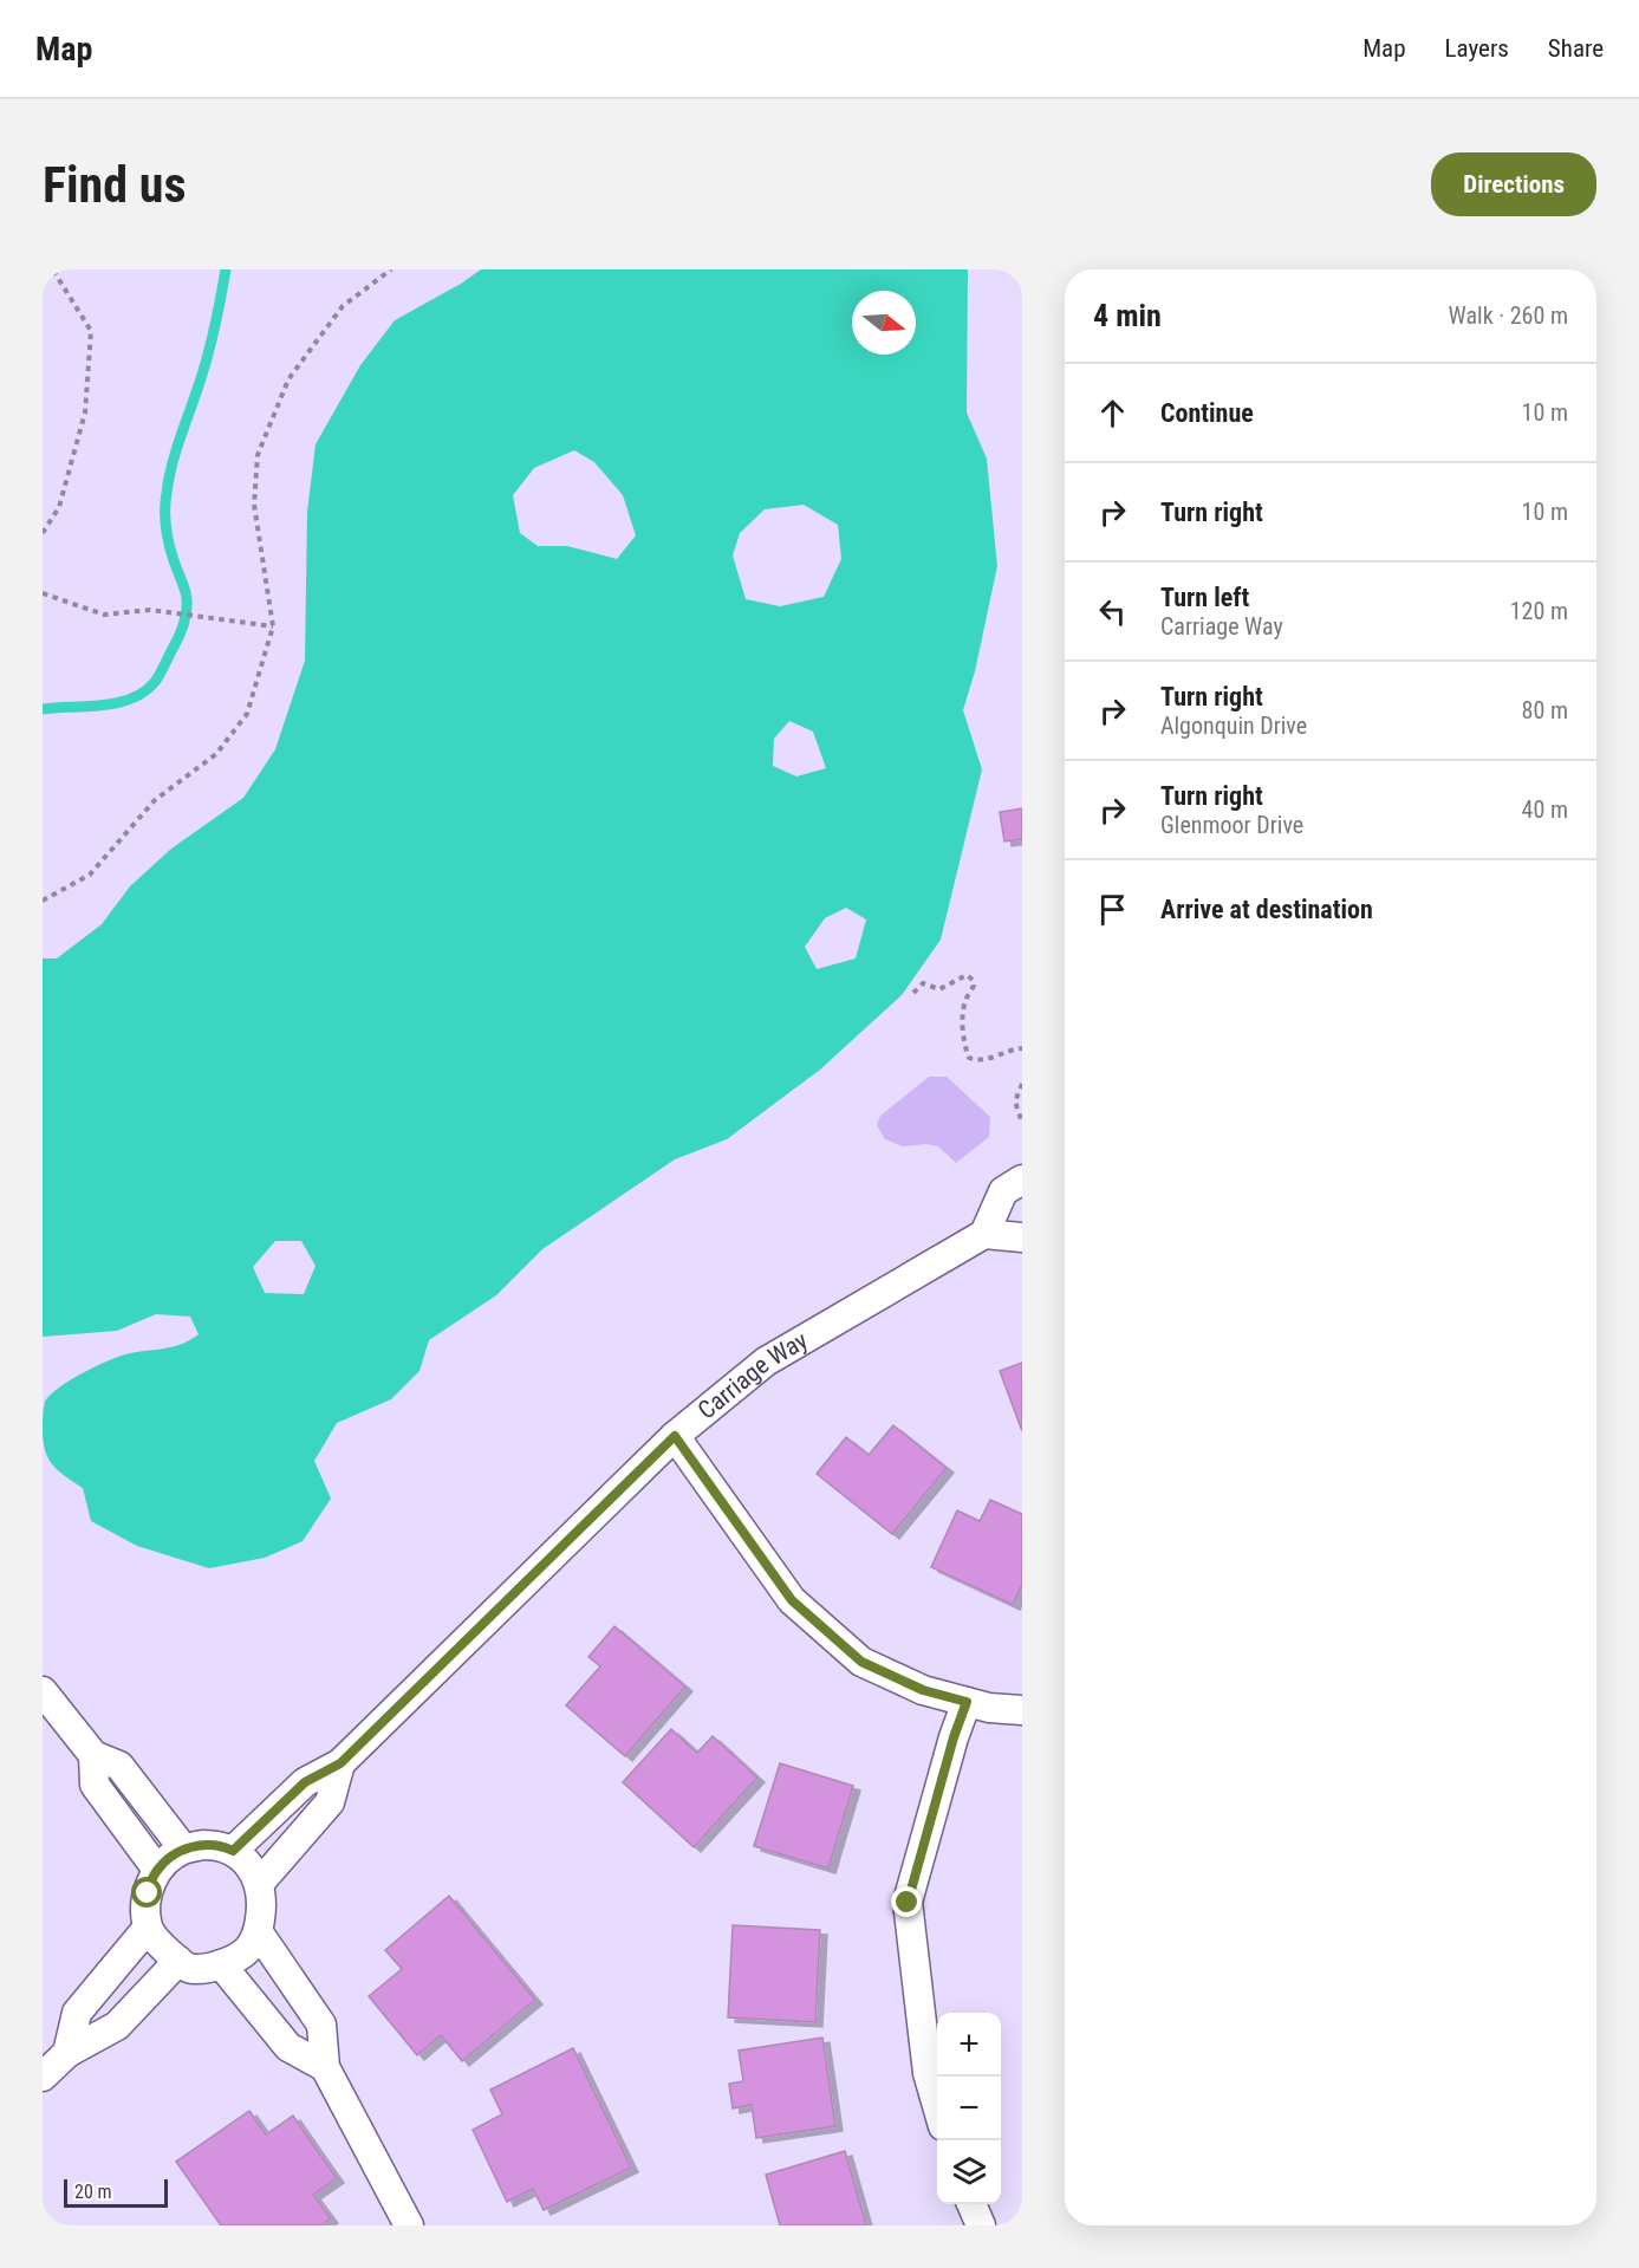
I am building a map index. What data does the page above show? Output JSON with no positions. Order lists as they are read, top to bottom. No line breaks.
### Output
{"streets":{"street":["Carriage Way"]},"scale_bar":"20 m","north":"right","page":{"header":"Map","nav":["Map","Layers","Share"],"buttons":"Directions","title":"Find us","heading":["4 min","Walk · 260 m"],"list":[["Continue","10 m"],["Turn right","10 m"],["Turn left","Carriage Way","120 m"],["Turn right","Algonquin Drive","80 m"],["Turn right","Glenmoor Drive","40 m"],"Arrive at destination"],"map_buttons":["+","−"],"scale":"20 m"}}
